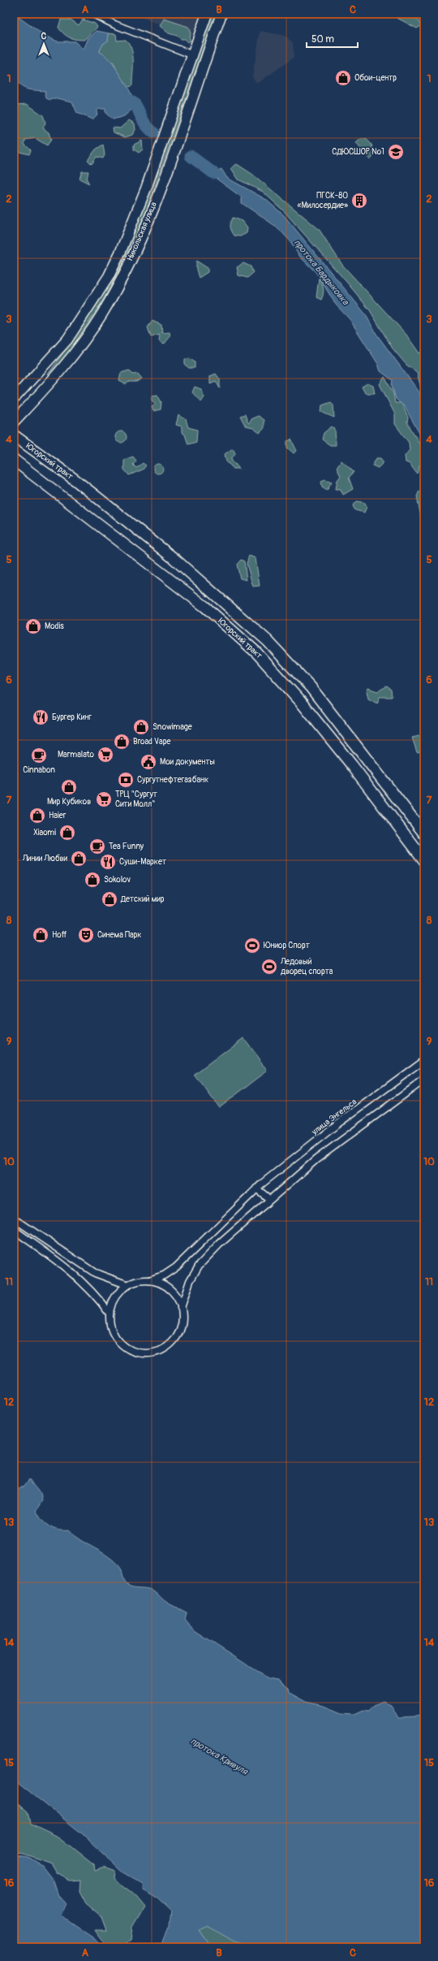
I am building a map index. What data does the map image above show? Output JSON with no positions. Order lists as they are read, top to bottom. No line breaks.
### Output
{"streets":{"main road":["Югорский тракт"],"street":["Никольская улица","улица Энгельса"]},"water":["протока Бардыковка","протока Кривуля"],"places":{"shop":["Обои-центр","Modis","Snowimage","Broad Vape","Мир Кубиков","Haier","Xiaomi","Линии Любви","Sokolov","Детский мир","Hoff"],"school or university":["СДЮСШОР №1"],"building":["ПГСК-80 «Милосердие»"],"restaurant":["Бургер Кинг","Суши-Маркет"],"supermarket":["Marmalato","ТРЦ \"Сургут Сити Молл\""],"cafe":["Cinnabon","Tea Funny"],"public building":["Мои документы"],"bank":["Сургутнефтегазбанк"],"theatre":["Синема Парк"],"sports":["Юниор Спорт","Ледовый дворец спорта"]},"scale_bar":"50 m","north":"top","grid":{"columns":["A","B","C"],"rows":["1","2","3","4","5","6","7","8","9","10","11","12","13","14","15","16"]}}
